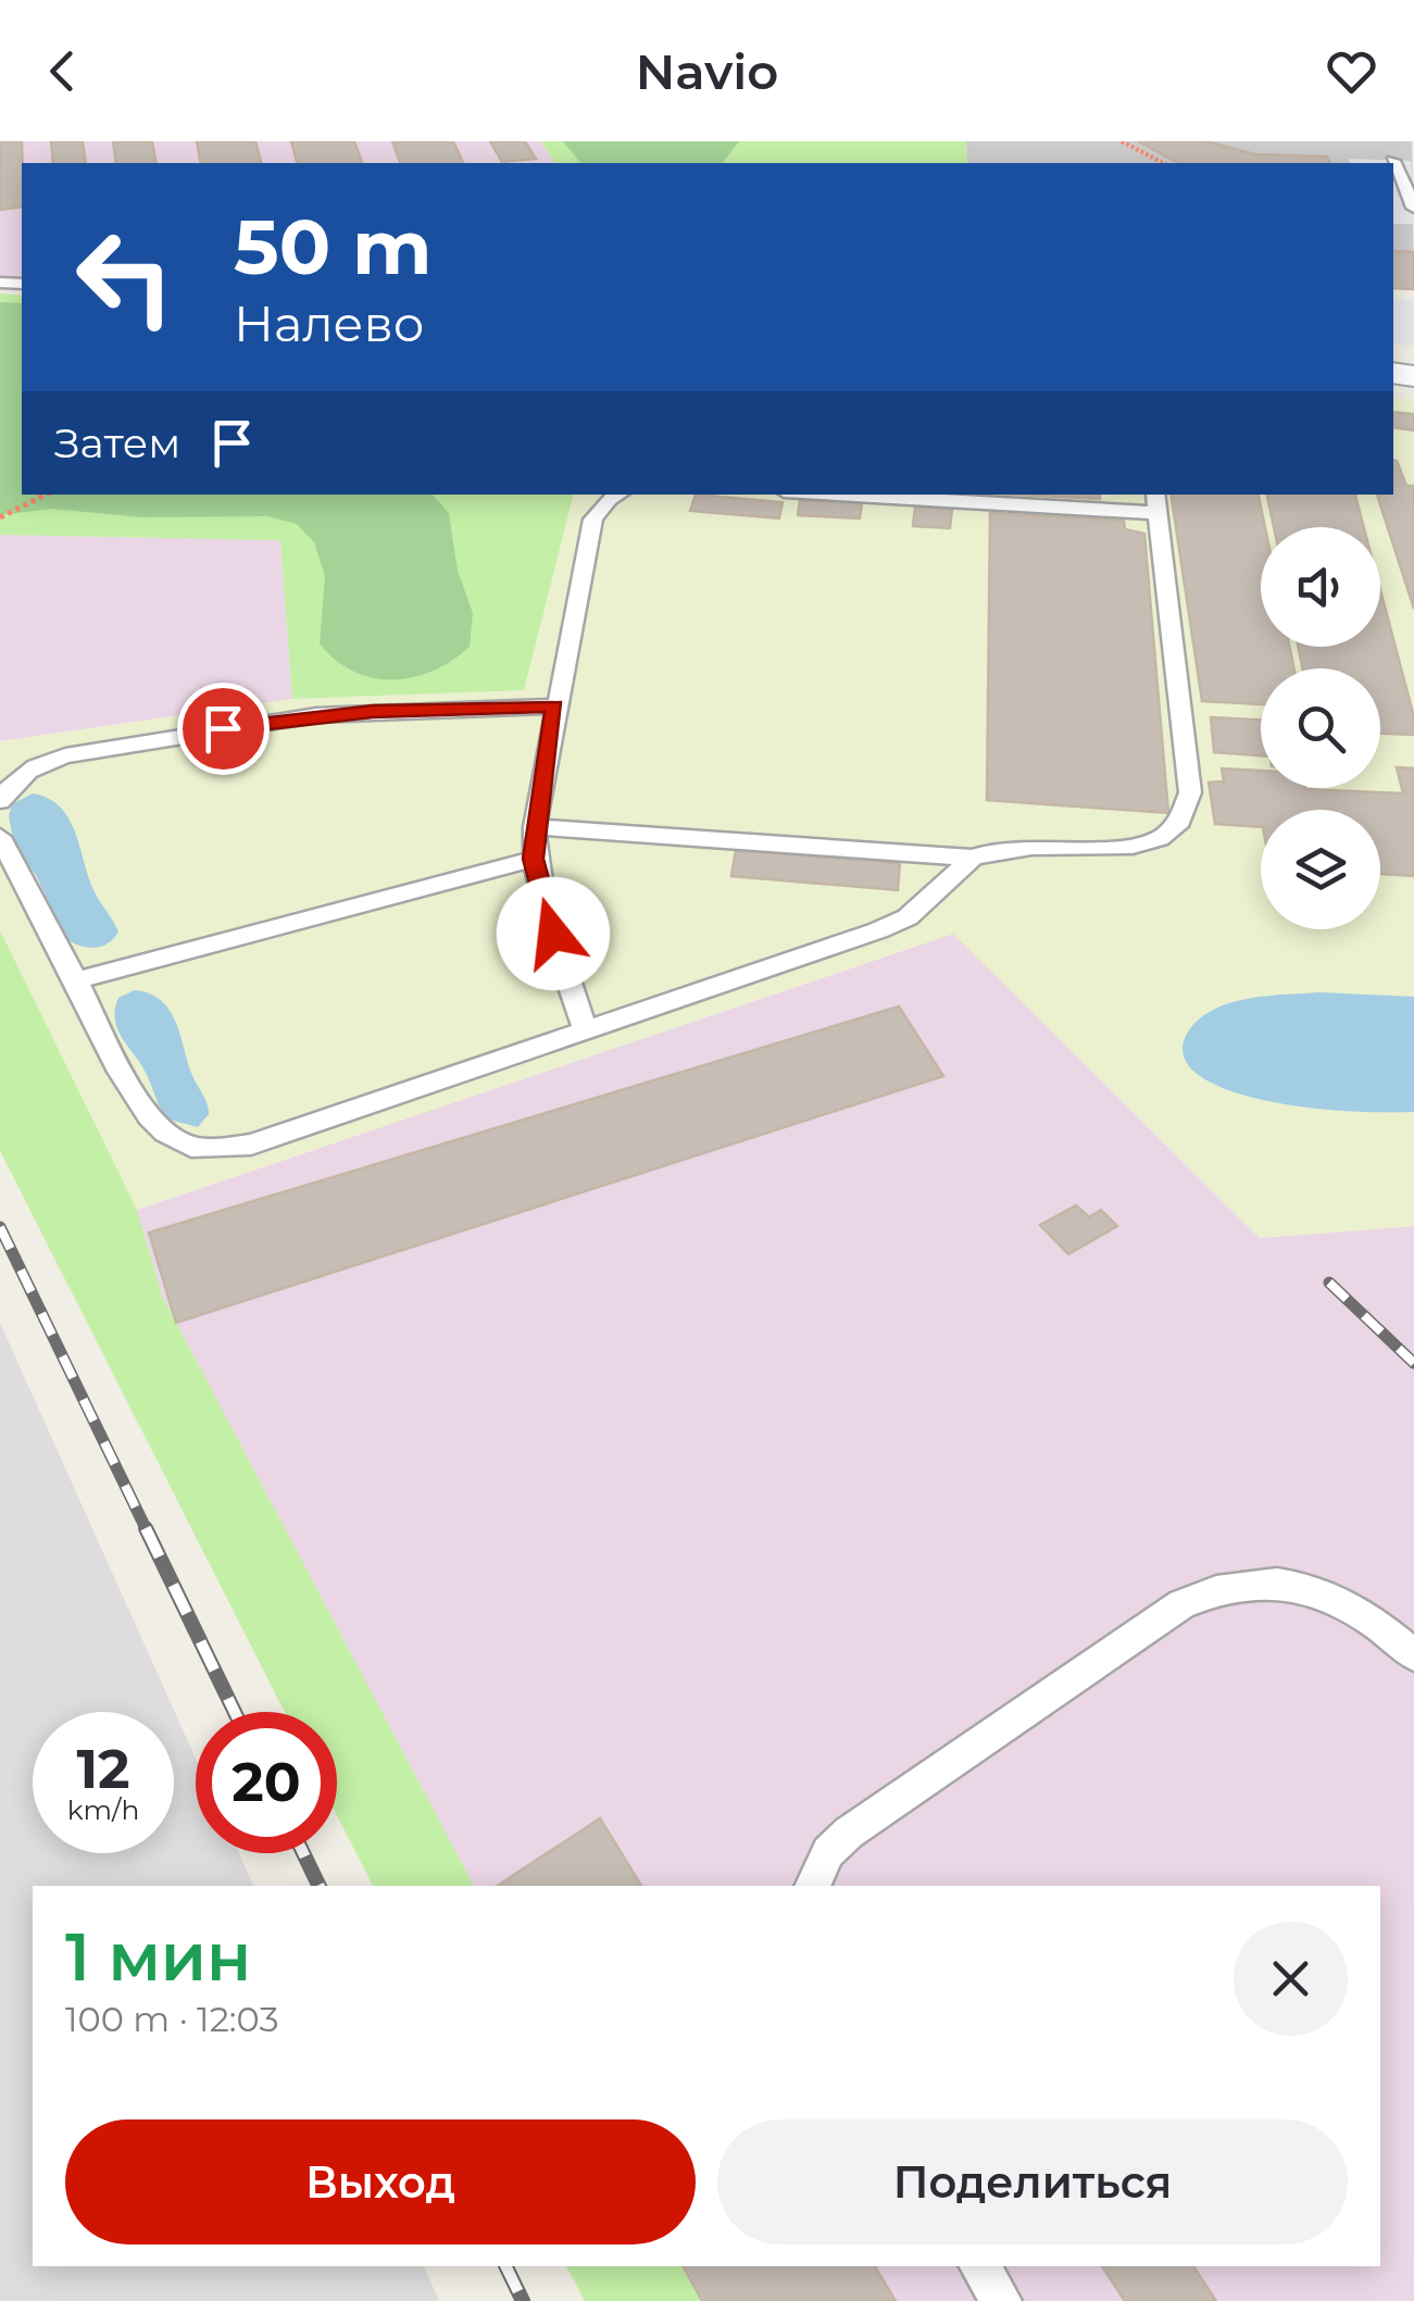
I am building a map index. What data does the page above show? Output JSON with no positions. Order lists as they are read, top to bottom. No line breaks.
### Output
{"page":{"header":"Navio","turn":["50 m","Налево"],"then":"Затем","speed":"12 km/h","limit":"20","heading":["1 мин","100 m · 12:03"],"buttons":["Выход","Поделиться"]}}
